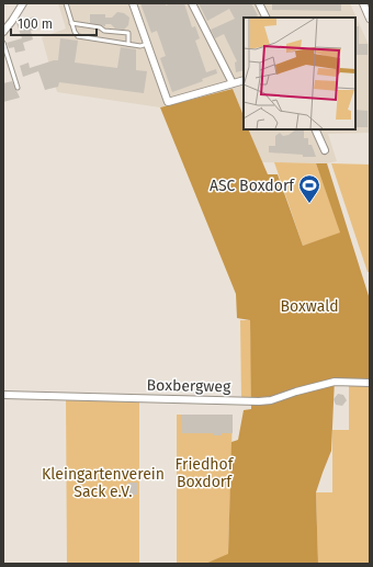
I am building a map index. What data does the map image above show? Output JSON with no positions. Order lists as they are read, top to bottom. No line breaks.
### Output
{"streets":{"street":["Boxbergweg"]},"parks":["Boxwald","Friedhof Boxdorf","Kleingartenverein Sack e.V."],"places":{"sports":["ASC Boxdorf"]},"scale_bar":"100 m"}
